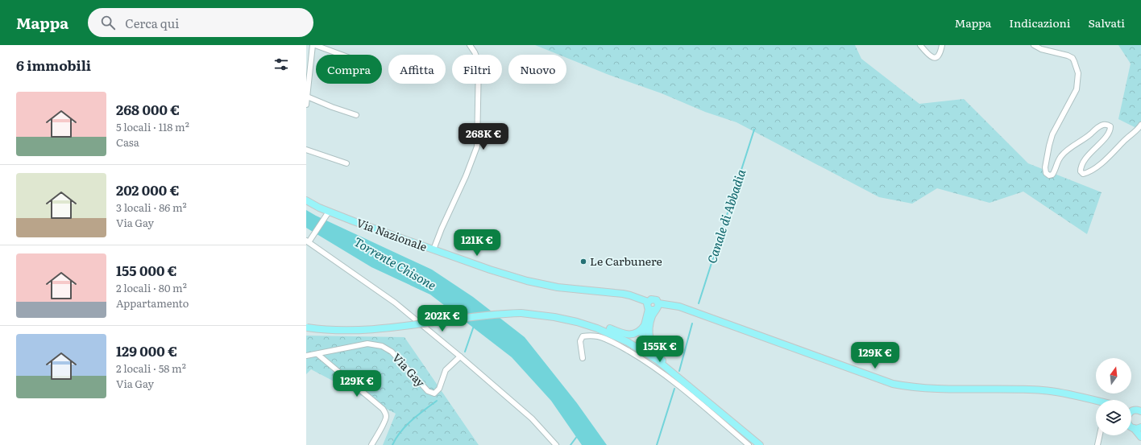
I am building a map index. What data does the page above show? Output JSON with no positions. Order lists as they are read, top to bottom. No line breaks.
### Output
{"streets":{"main road":["Via Nazionale"],"street":["Via Gay"]},"water":["Canale di Abbadia","Torrente Chisone"],"places":["Le Carbunere"],"north":"top","page":{"header":"Mappa","search":"Cerca qui","nav":["Mappa","Indicazioni","Salvati"],"heading":"6 immobili","chip":["Compra","Affitta","Filtri","Nuovo"],"list":[{"name":"268 000 €","note":"5 locali · 118 m² · Casa"},{"name":"202 000 €","note":"3 locali · 86 m² · Via Gay"},{"name":"155 000 €","note":"2 locali · 80 m² · Appartamento"},{"name":"129 000 €","note":"2 locali · 58 m² · Via Gay"}],"price":["268K €","121K €","202K €","155K €","129K €","129K €"]}}
